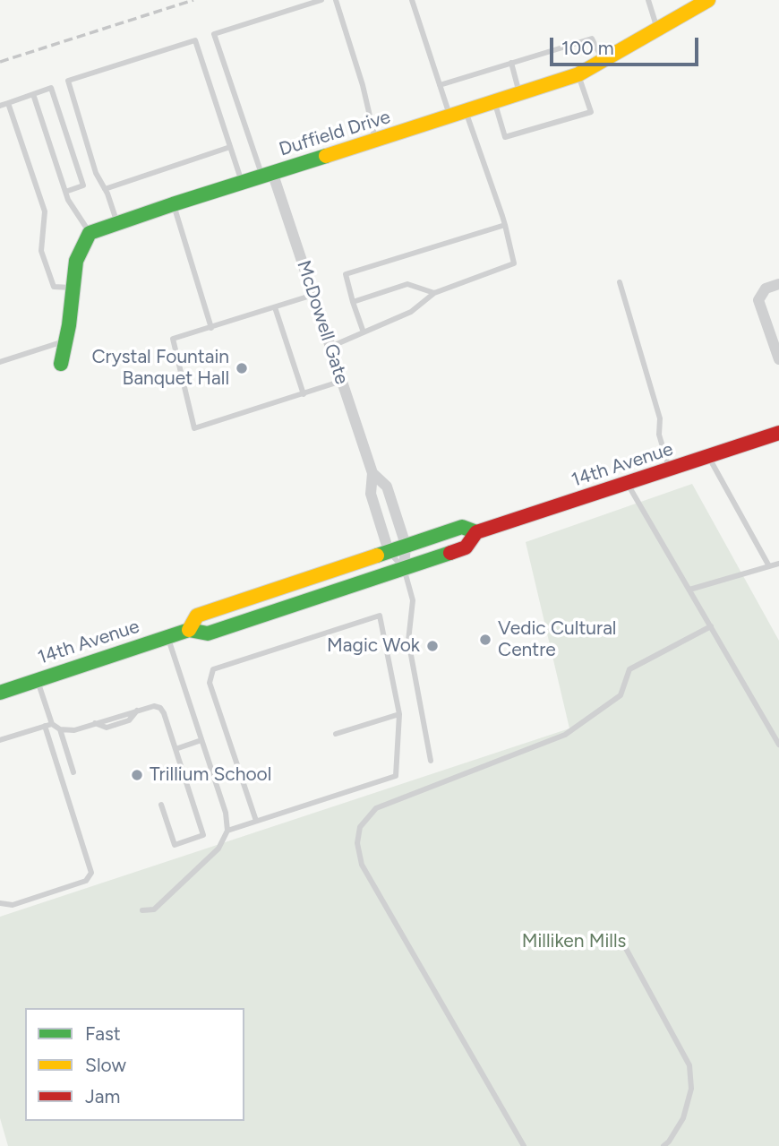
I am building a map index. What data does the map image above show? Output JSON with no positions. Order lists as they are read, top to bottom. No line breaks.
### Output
{"streets":{"main road":["Duffield Drive","14th Avenue"],"street":["McDowell Gate"]},"crossings":[["Duffield Drive","McDowell Gate"],["McDowell Gate","14th Avenue"]],"parks":["Milliken Mills"],"places":["Crystal Fountain Banquet Hall","Vedic Cultural Centre","Magic Wok","Trillium School"],"legend":["Fast","Slow","Jam"],"scale_bar":"100 m"}
